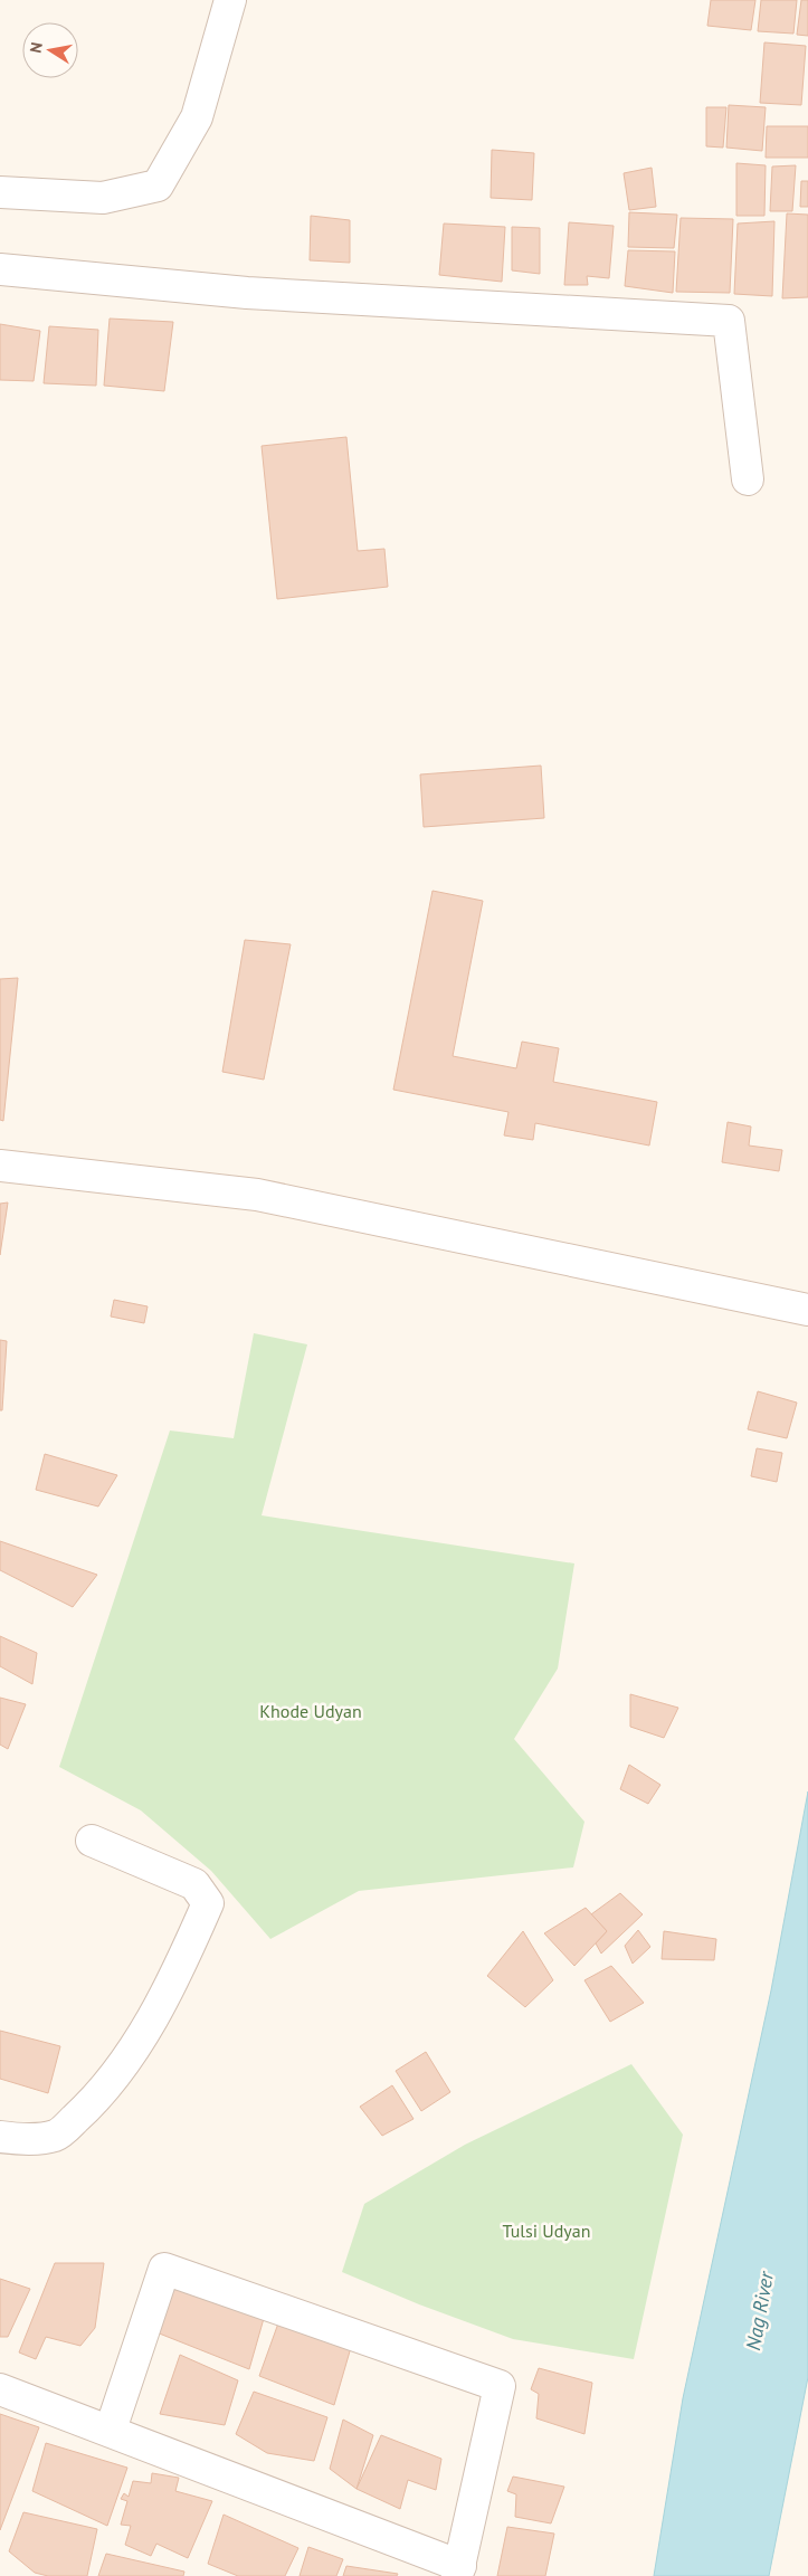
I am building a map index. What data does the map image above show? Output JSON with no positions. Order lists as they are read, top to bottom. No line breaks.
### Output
{"water":["Nag River"],"parks":["Khode Udyan","Tulsi Udyan"],"north":"left"}
